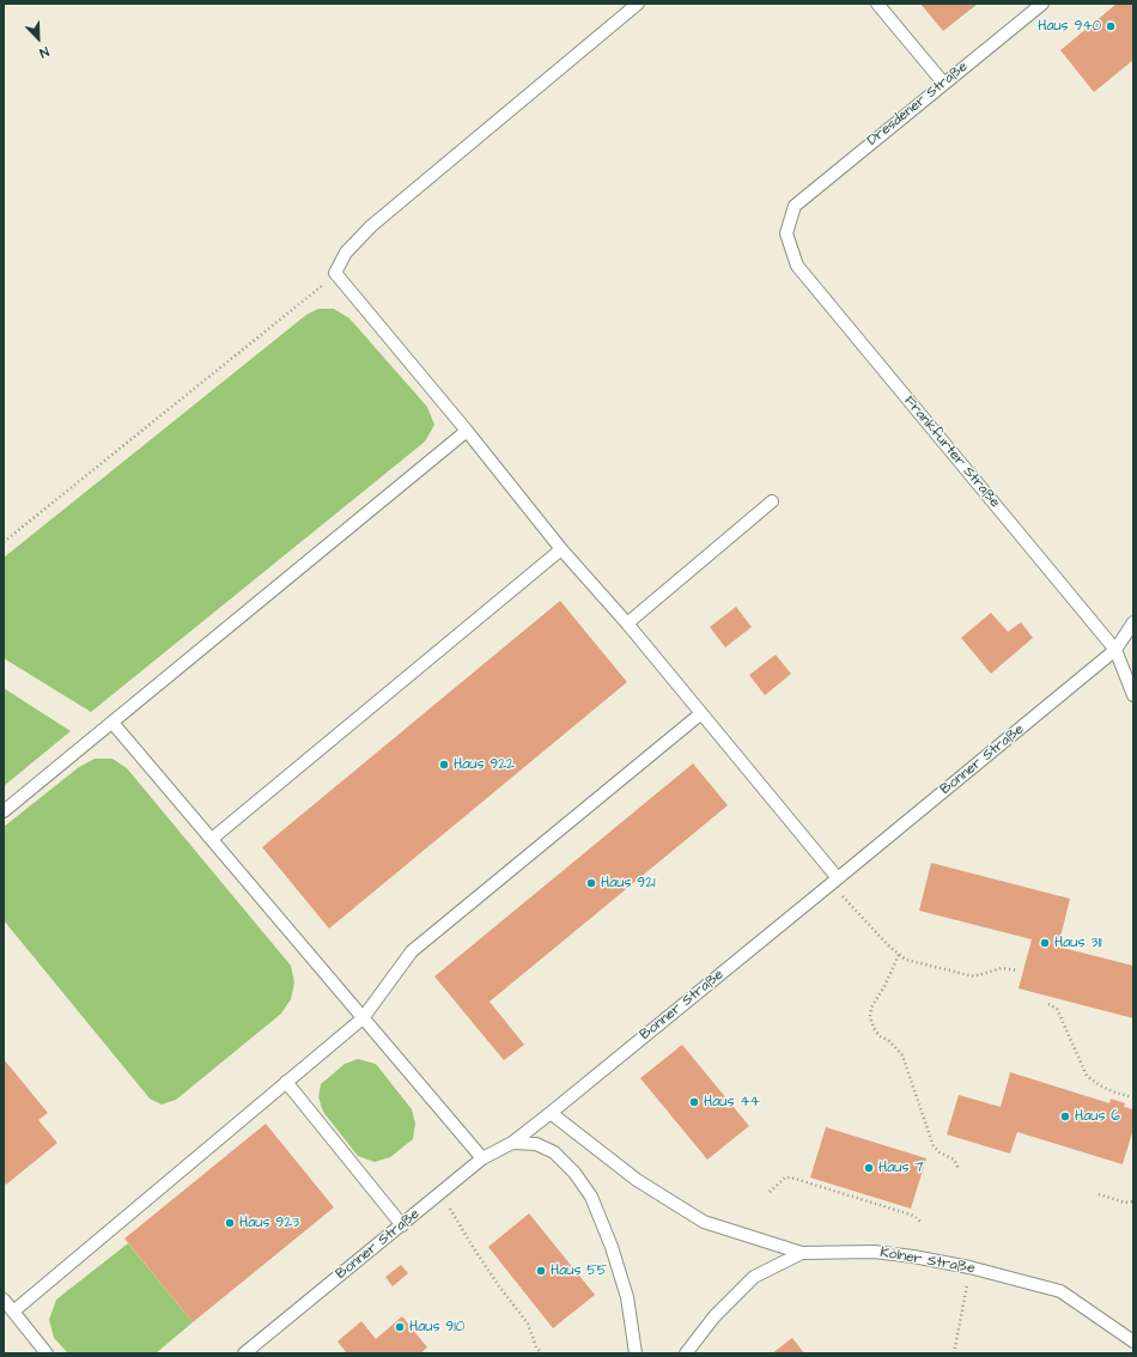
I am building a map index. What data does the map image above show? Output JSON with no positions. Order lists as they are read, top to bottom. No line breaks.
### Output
{"streets":{"lane":["Dresdener Straße","Frankfurter Straße","Bonner Straße","Kölner Straße"]},"crossings":[["Dresdener Straße","Frankfurter Straße"],["Frankfurter Straße","Bonner Straße"]],"places":["Haus 940","Haus 922","Haus 921","Haus 311","Haus 44","Haus 6","Haus 7","Haus 923","Haus 55","Haus 910"],"north":"bottom right"}
